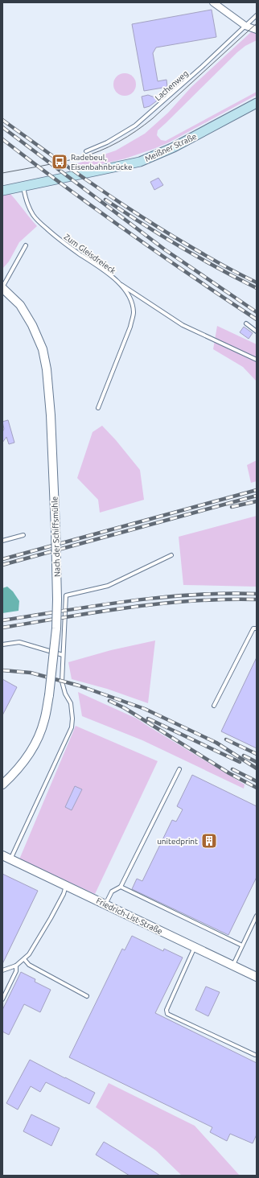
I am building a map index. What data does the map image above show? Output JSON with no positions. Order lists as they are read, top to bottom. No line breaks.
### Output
{"streets":{"main road":["Meißner Straße"],"street":["Nach der Schiffsmühle","Friedrich-List-Straße"],"lane":["Lachenweg","Zum Gleisdreieck"]},"crossings":[["Meißner Straße","Zum Gleisdreieck"]],"places":{"bus stop":["Radebeul, Eisenbahnbrücke"],"building":["unitedprint"]}}
